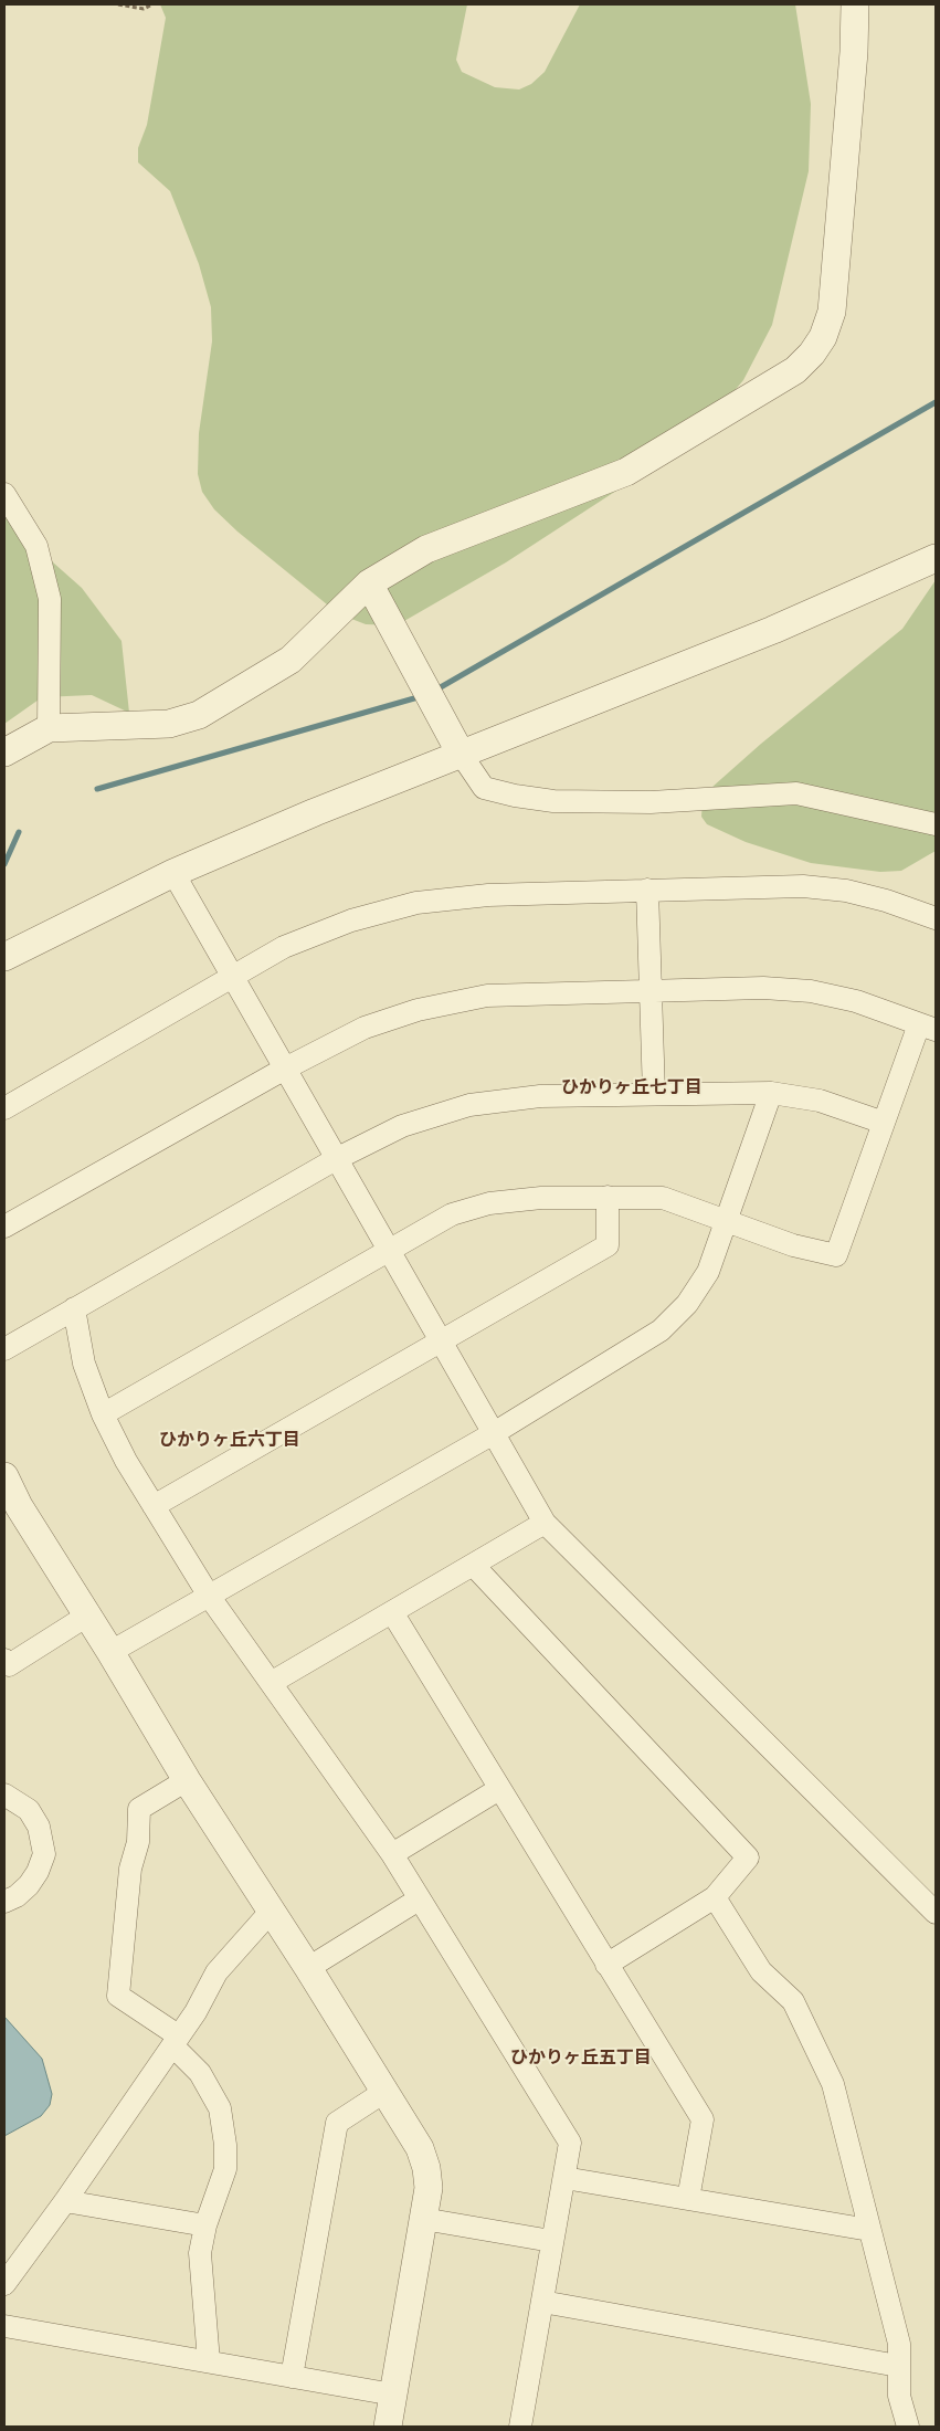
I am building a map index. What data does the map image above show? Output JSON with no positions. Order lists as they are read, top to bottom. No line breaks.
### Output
{"districts":["ひかりヶ丘七丁目","ひかりヶ丘六丁目","ひかりヶ丘五丁目"]}
